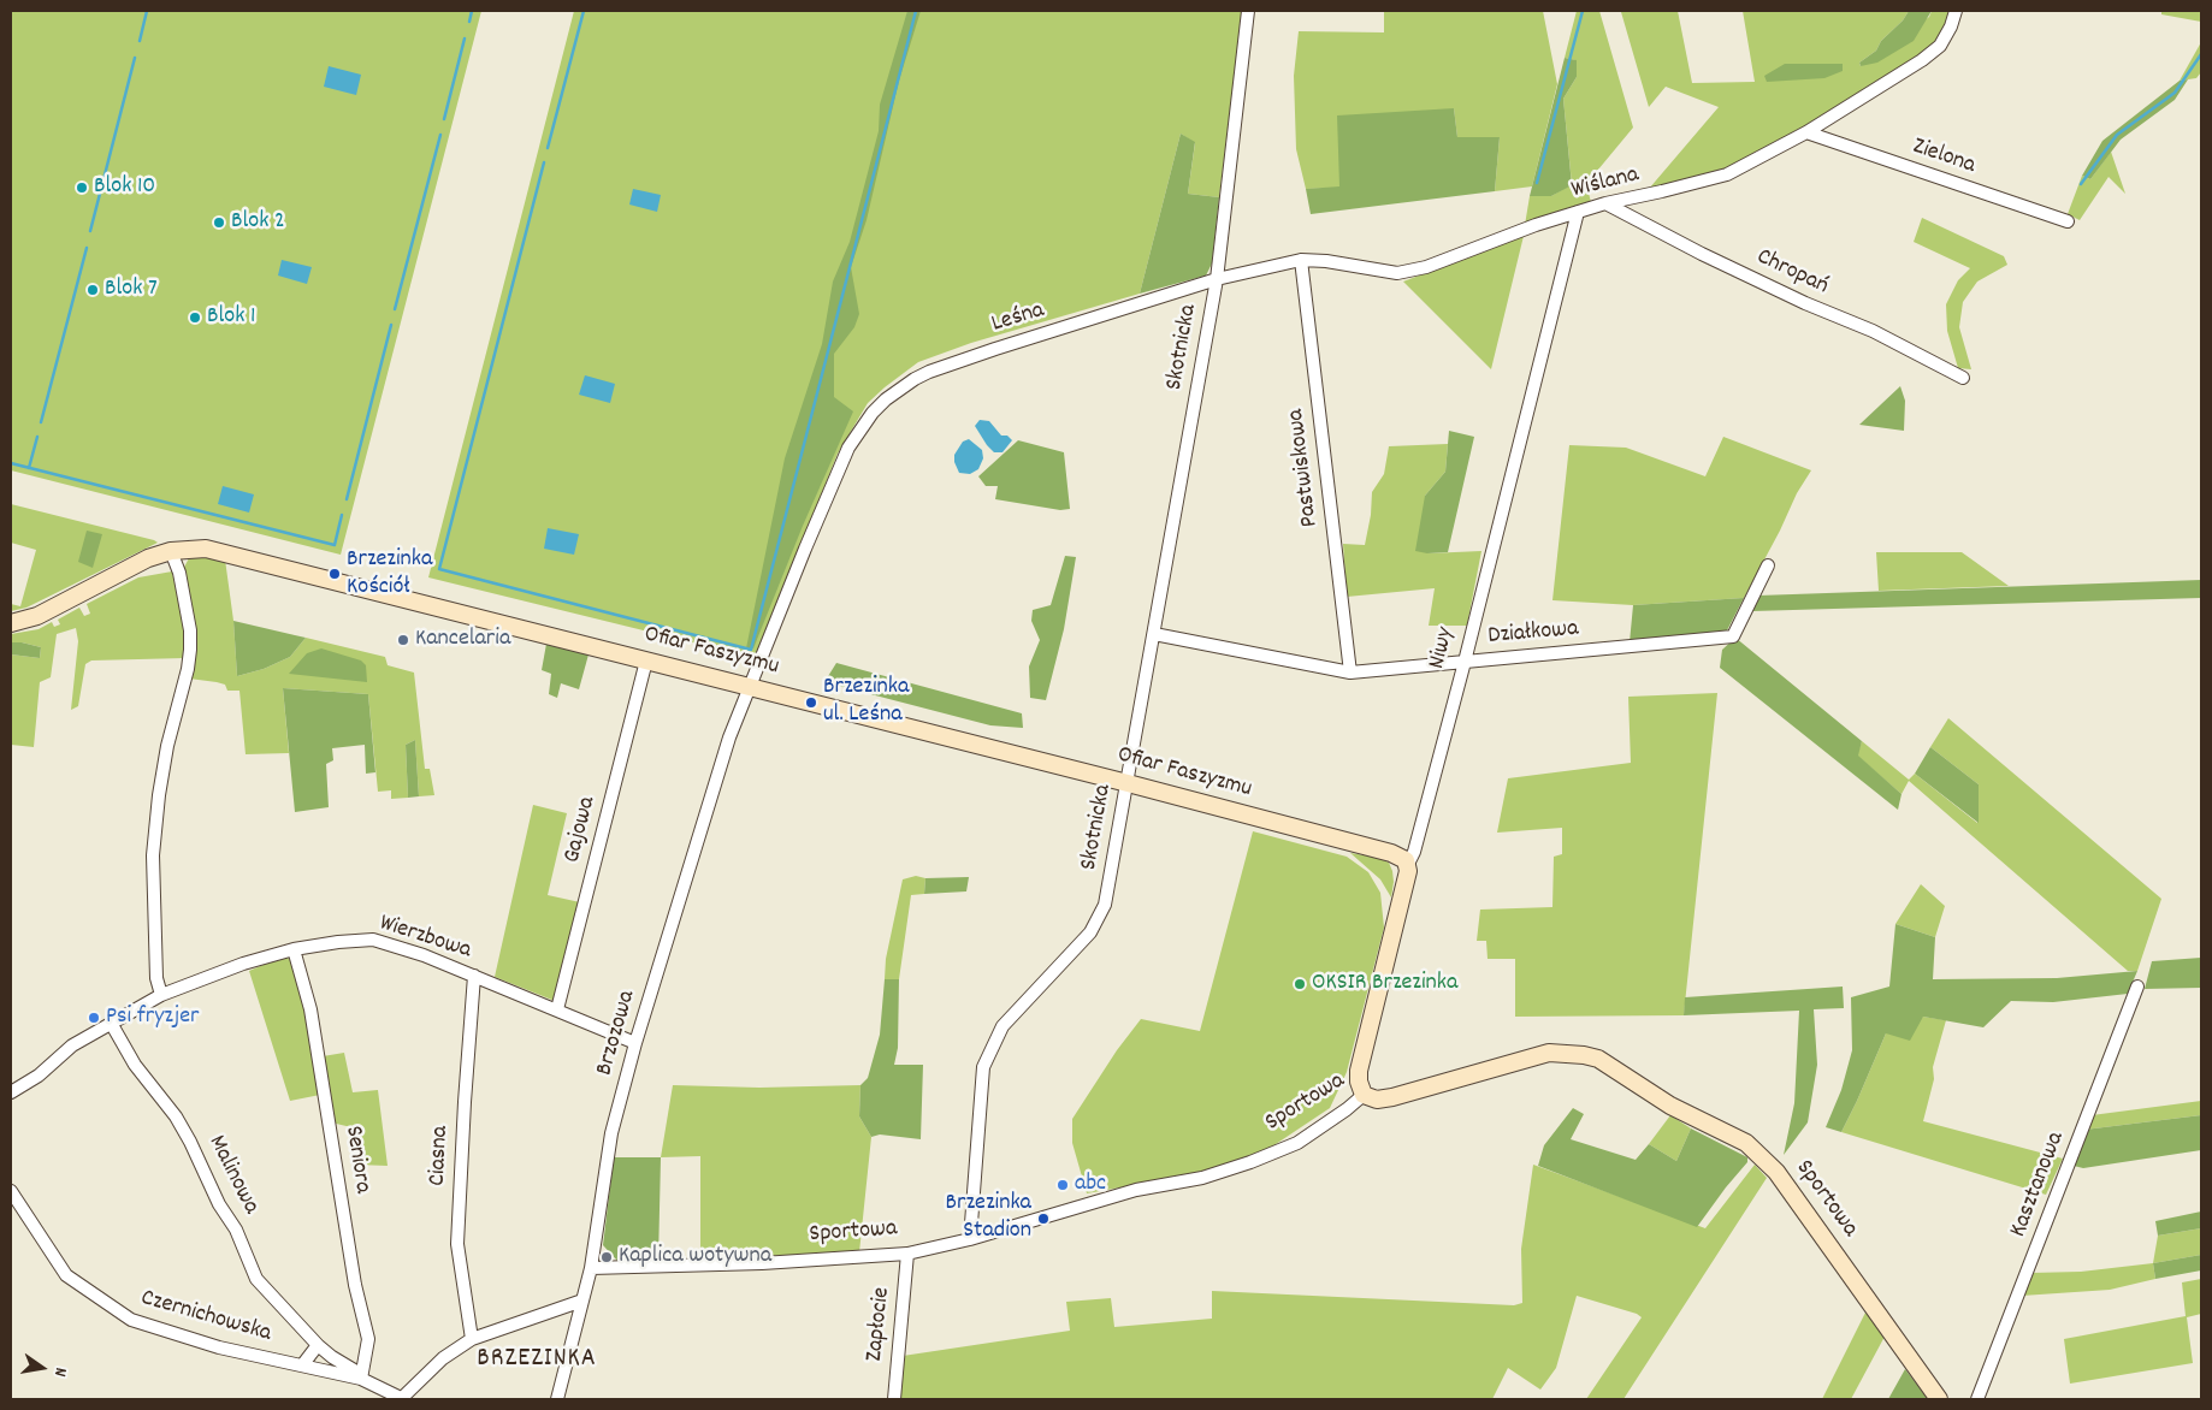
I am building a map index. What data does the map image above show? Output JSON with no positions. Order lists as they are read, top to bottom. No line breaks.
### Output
{"streets":{"street":["Zielona","Wiślana","Chropań","Leśna","Skotnicka","Pastwiskowa","Działkowa","Niwy","Ofiar Faszyzmu","Gajowa","Wierzbowa","Brzozowa","Sportowa","Ciasna","Seniora","Malinowa","Kasztanowa","Czernichowska","Zapłocie"]},"crossings":[["Zielona","Wiślana"],["Wiślana","Chropań"],["Wiślana","Leśna"],["Wiślana","Skotnicka"],["Wiślana","Pastwiskowa"],["Wiślana","Niwy"],["Leśna","Skotnicka"],["Leśna","Ofiar Faszyzmu"],["Leśna","Brzozowa"],["Skotnicka","Działkowa"],["Skotnicka","Ofiar Faszyzmu"],["Skotnicka","Sportowa"],["Pastwiskowa","Działkowa"],["Działkowa","Niwy"],["Niwy","Ofiar Faszyzmu"],["Niwy","Sportowa"],["Ofiar Faszyzmu","Gajowa"],["Ofiar Faszyzmu","Brzozowa"],["Gajowa","Wierzbowa"],["Wierzbowa","Brzozowa"],["Wierzbowa","Ciasna"],["Wierzbowa","Seniora"],["Wierzbowa","Malinowa"],["Brzozowa","Sportowa"],["Sportowa","Zapłocie"],["Seniora","Malinowa"],["Seniora","Czernichowska"],["Malinowa","Czernichowska"]],"districts":["BRZEZINKA"],"places":["Blok 10","Blok 2","Blok 7","Blok 1","Brzezinka Kościół","Kancelaria","Brzezinka ul. Leśna","OKSIR Brzezinka","Psi fryzjer","abc","Brzezinka Stadion","Kaplica wotywna"],"north":"right"}
